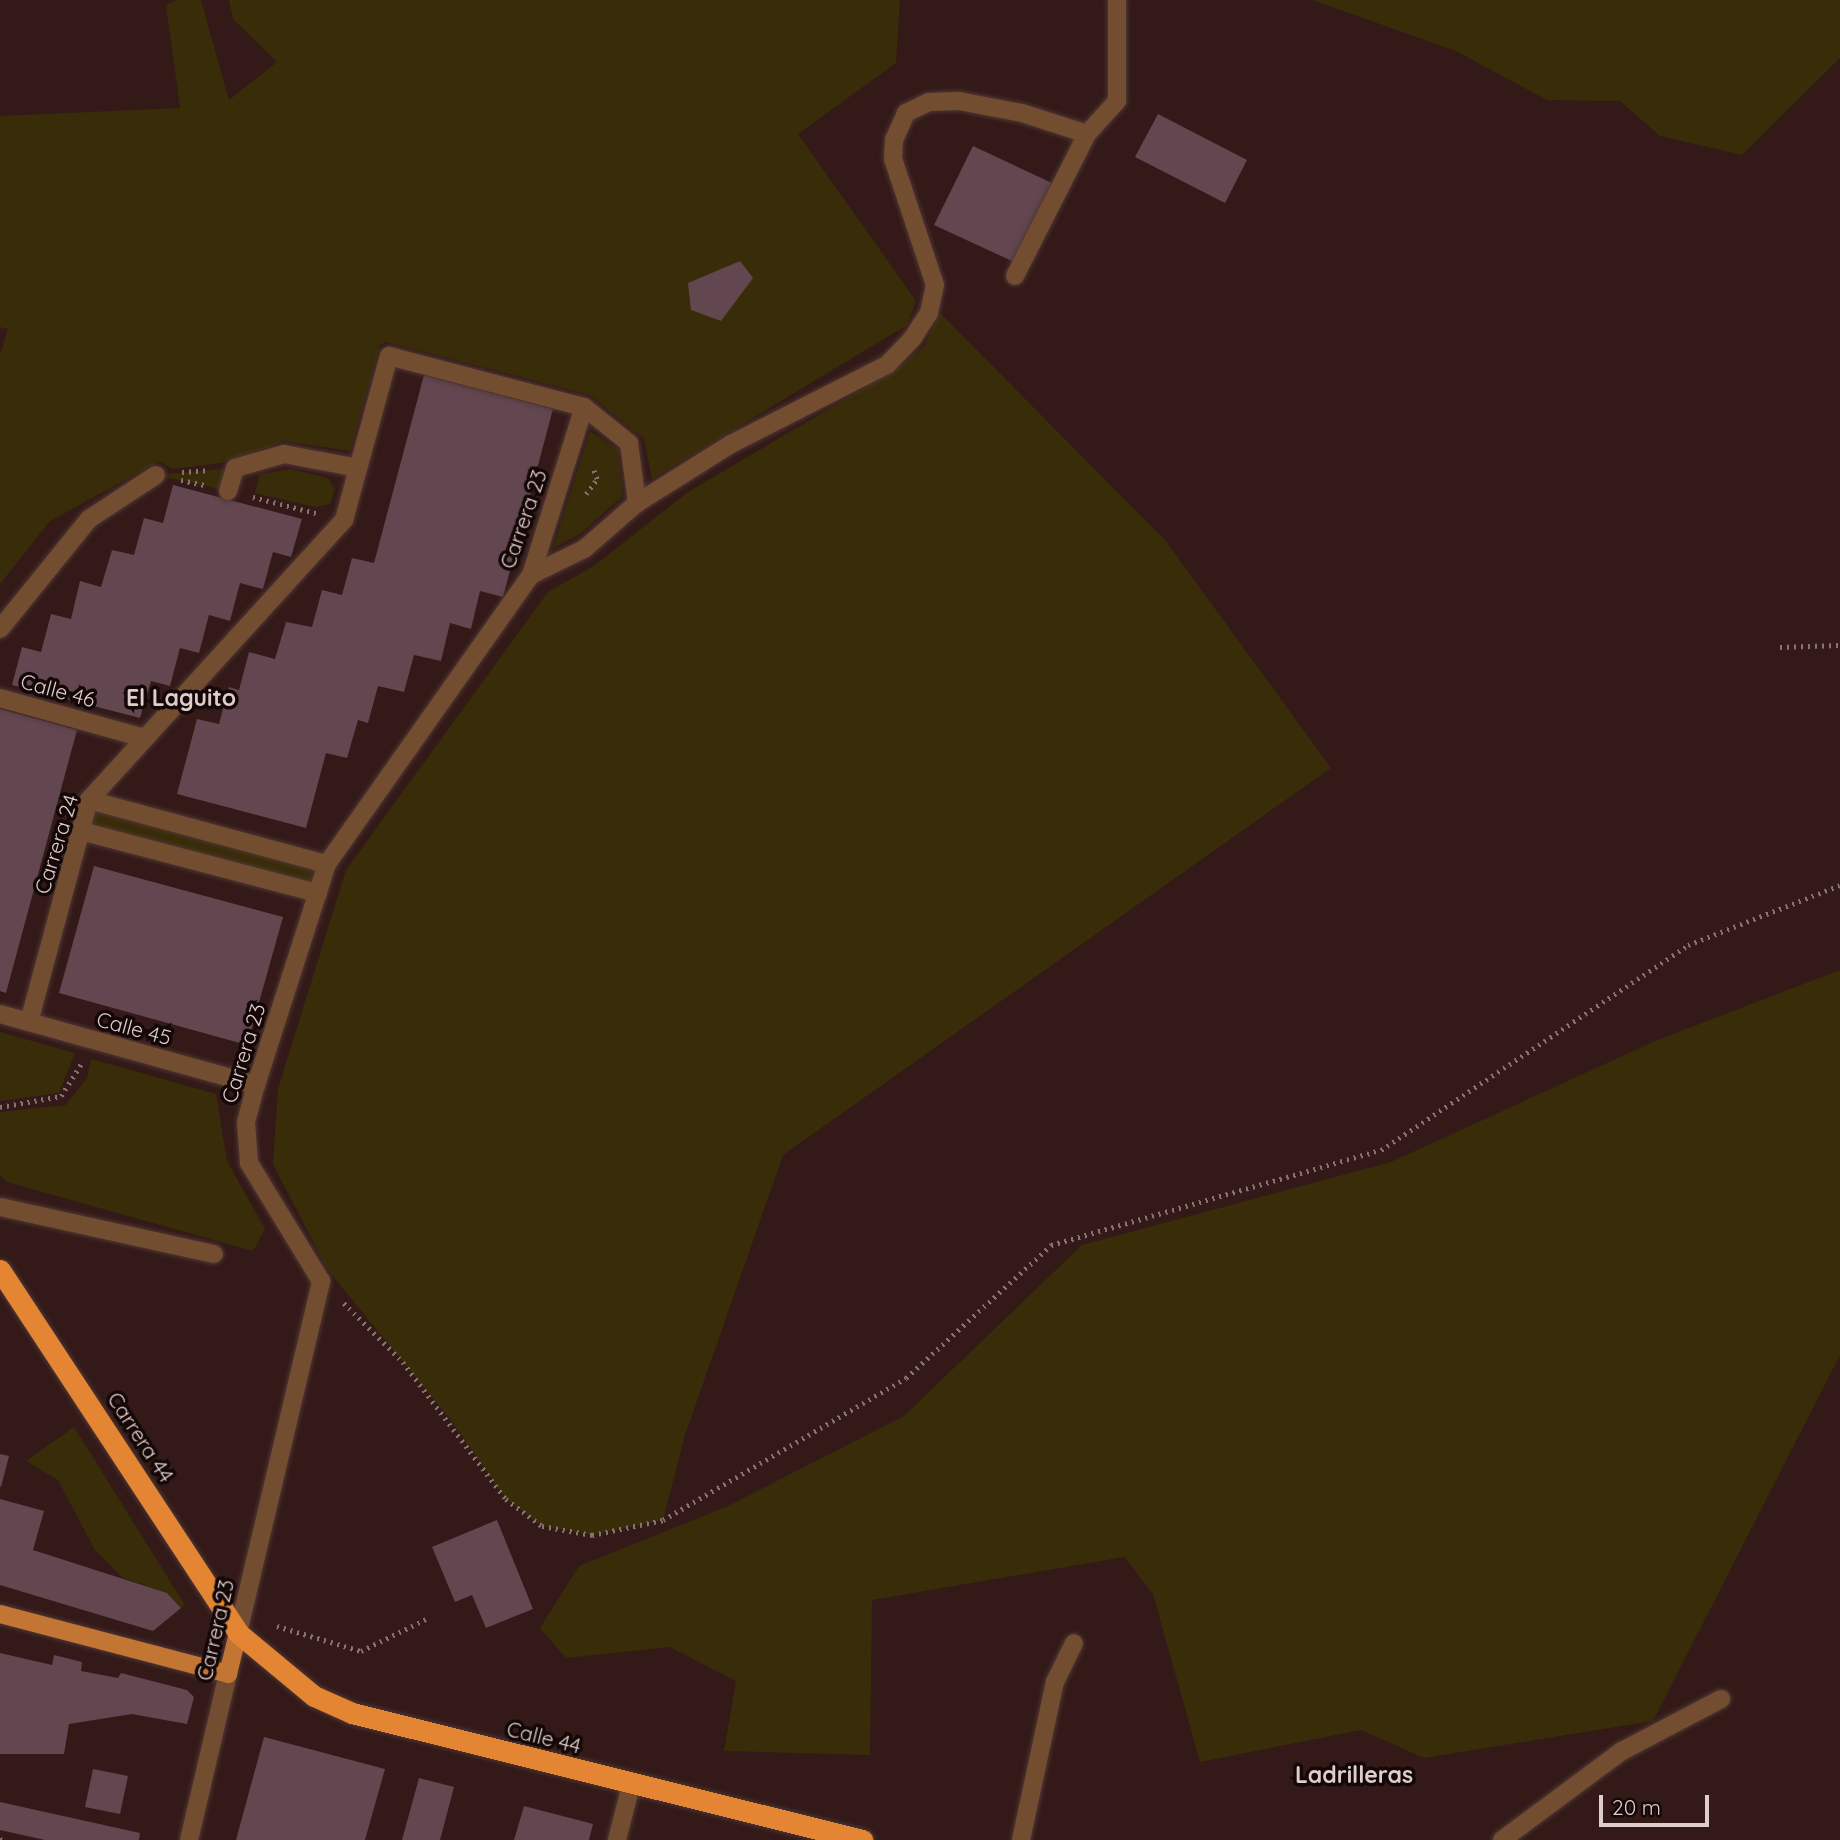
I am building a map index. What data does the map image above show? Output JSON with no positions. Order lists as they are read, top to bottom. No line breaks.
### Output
{"streets":{"highway":["Carrera 44","Calle 44"],"main road":["Carrera 23"],"street":["Calle 46","Carrera 24","Calle 45"]},"crossings":[["Carrera 23","Calle 45"],["Carrera 23","Carrera 44"],["Carrera 23","Calle 44"],["Calle 46","Carrera 24"],["Carrera 24","Calle 45"],["Carrera 44","Calle 44"]],"districts":["El Laguito","Ladrilleras"],"scale_bar":"20 m"}
